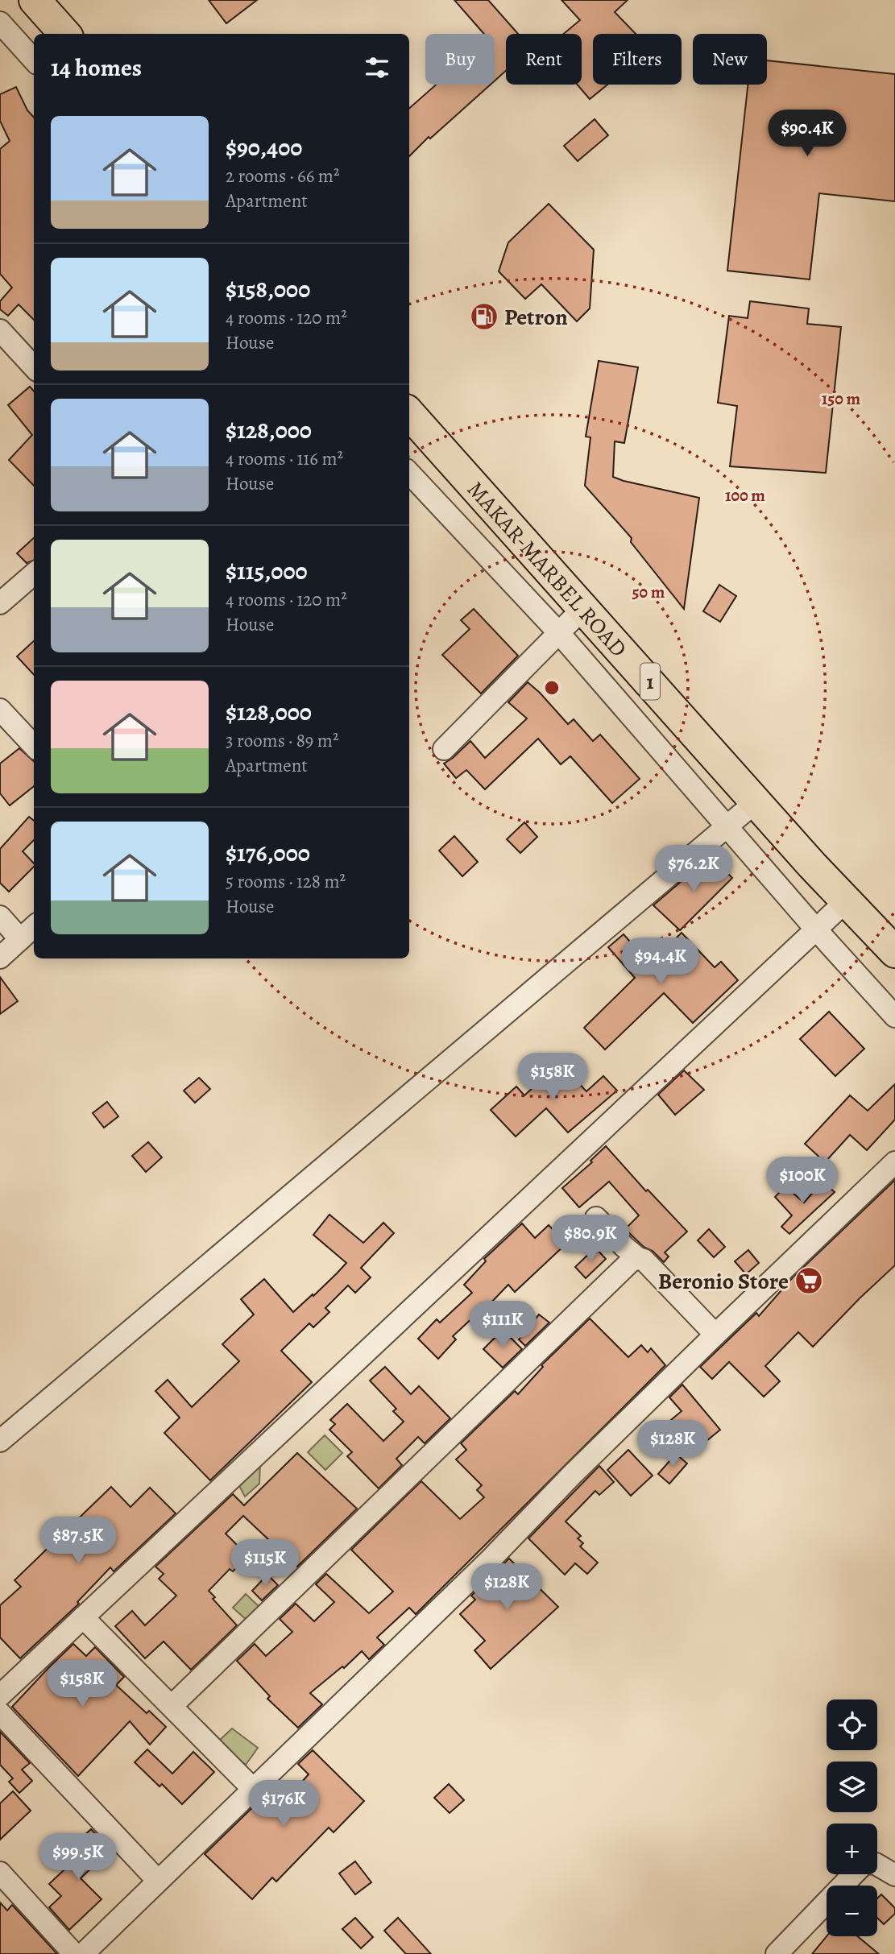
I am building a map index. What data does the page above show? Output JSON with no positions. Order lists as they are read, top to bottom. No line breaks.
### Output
{"streets":{"main road":["MAKAR-MARBEL ROAD","1"]},"places":{"fuel station":["Petron"],"supermarket":["Beronio Store"]},"page":{"chip":["Buy","Rent","Filters","New"],"heading":"14 homes","list":[{"name":"$90,400","note":"2 rooms · 66 m² · Apartment"},{"name":"$158,000","note":"4 rooms · 120 m² · House"},{"name":"$128,000","note":"4 rooms · 116 m² · House"},{"name":"$115,000","note":"4 rooms · 120 m² · House"},{"name":"$128,000","note":"3 rooms · 89 m² · Apartment"},{"name":"$176,000","note":"5 rooms · 128 m² · House"}],"price":["$90.4K","$76.2K","$94.4K","$158K","$100K","$80.9K","$111K","$128K","$87.5K","$115K","$128K","$158K","$176K","$99.5K"],"map_buttons":["+","−"]},"rings":["150 m","100 m","50 m"]}
